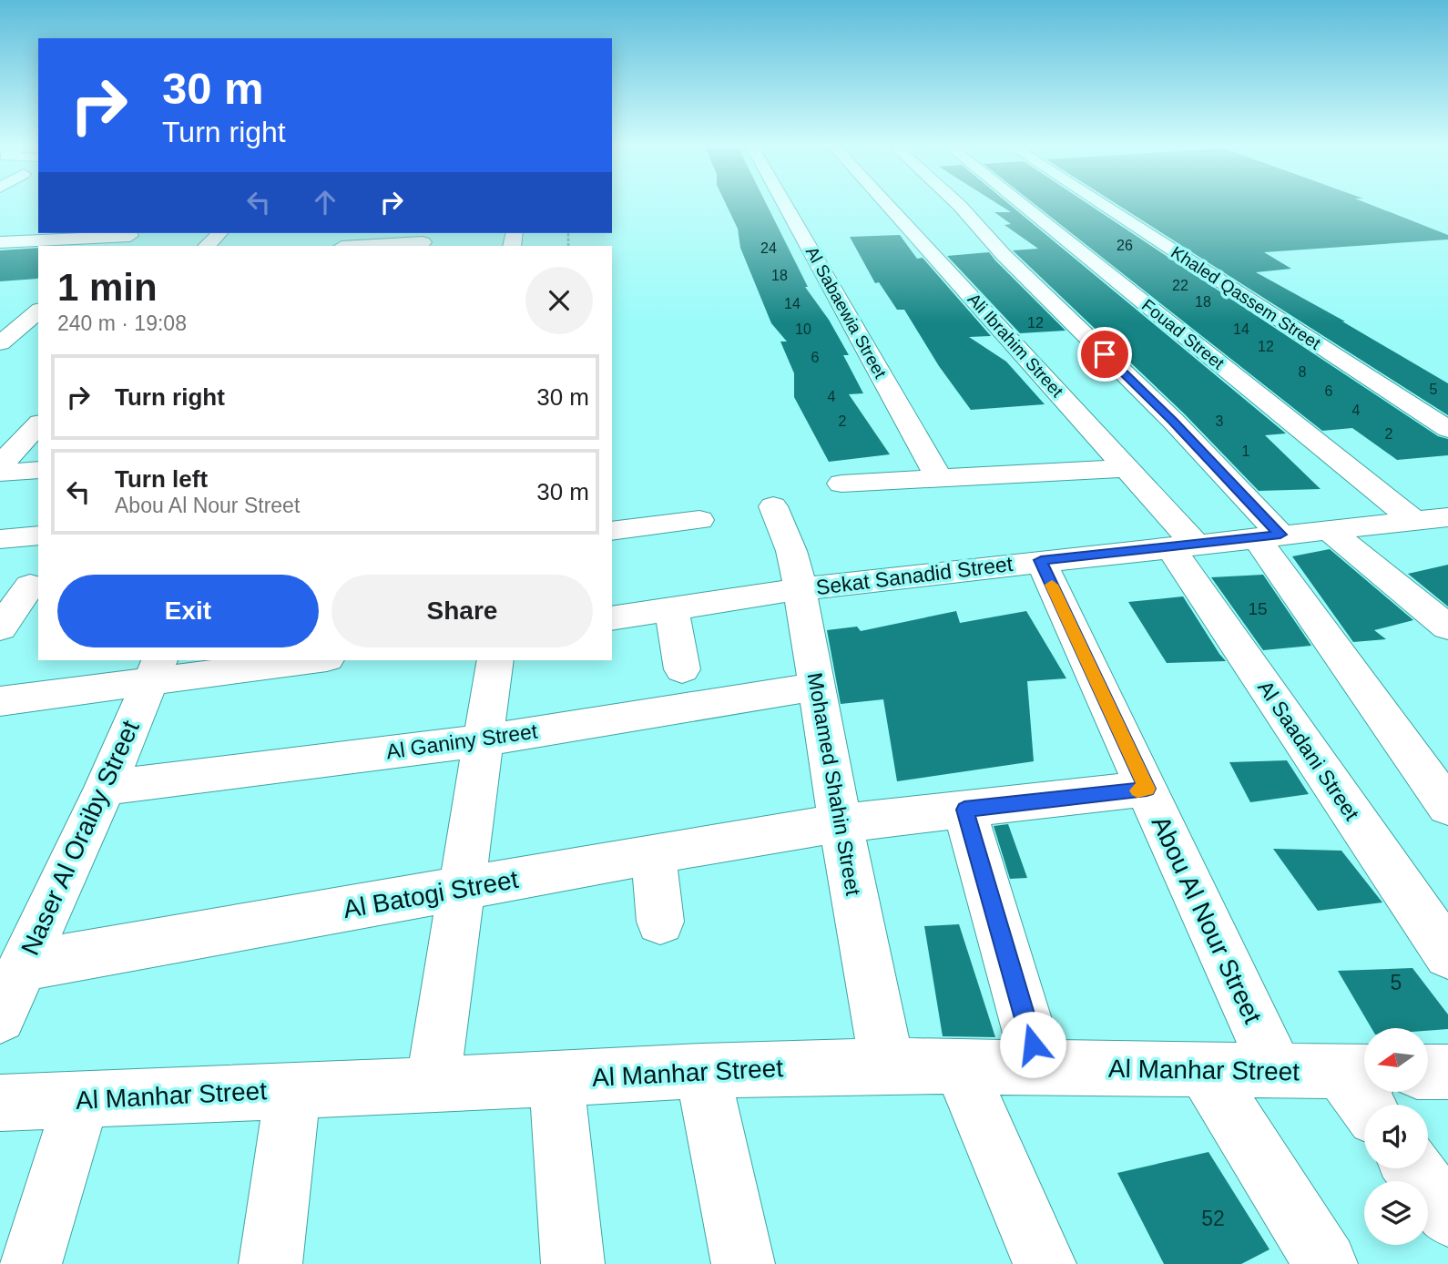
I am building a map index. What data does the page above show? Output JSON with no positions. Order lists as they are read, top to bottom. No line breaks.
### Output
{"streets":{"street":["Khaled Qassem Street","Al Sabaewia Street","Fouad Street","Ali Ibrahim Street","Sekat Sanadid Street","Al Ganiny Street","Al Saadani Street","Mohamed Shahin Street","Naser Al Oraiby Street","Al Batogi Street","Abou Al Nour Street","Al Manhar Street"]},"crossings":[["Fouad Street","Sekat Sanadid Street"],["Ali Ibrahim Street","Sekat Sanadid Street"],["Ali Ibrahim Street","Al Saadani Street"],["Sekat Sanadid Street","Al Saadani Street"],["Sekat Sanadid Street","Mohamed Shahin Street"],["Sekat Sanadid Street","Abou Al Nour Street"],["Al Ganiny Street","Mohamed Shahin Street"],["Al Ganiny Street","Naser Al Oraiby Street"],["Mohamed Shahin Street","Al Batogi Street"],["Mohamed Shahin Street","Al Manhar Street"],["Naser Al Oraiby Street","Al Batogi Street"],["Al Batogi Street","Abou Al Nour Street"],["Abou Al Nour Street","Al Manhar Street"]],"house_numbers":["26","24","18","22","18","14","12","10","14","12","6","8","5","6","4","4","2","3","2","1","15","5","52"],"north":"left","page":{"turn":["30 m","Turn right"],"heading":["1 min","240 m · 19:08"],"list":[{"name":"Turn right","value":"30 m"},{"name":"Turn left","note":"Abou Al Nour Street","value":"30 m"}],"buttons":["Exit","Share"]}}
